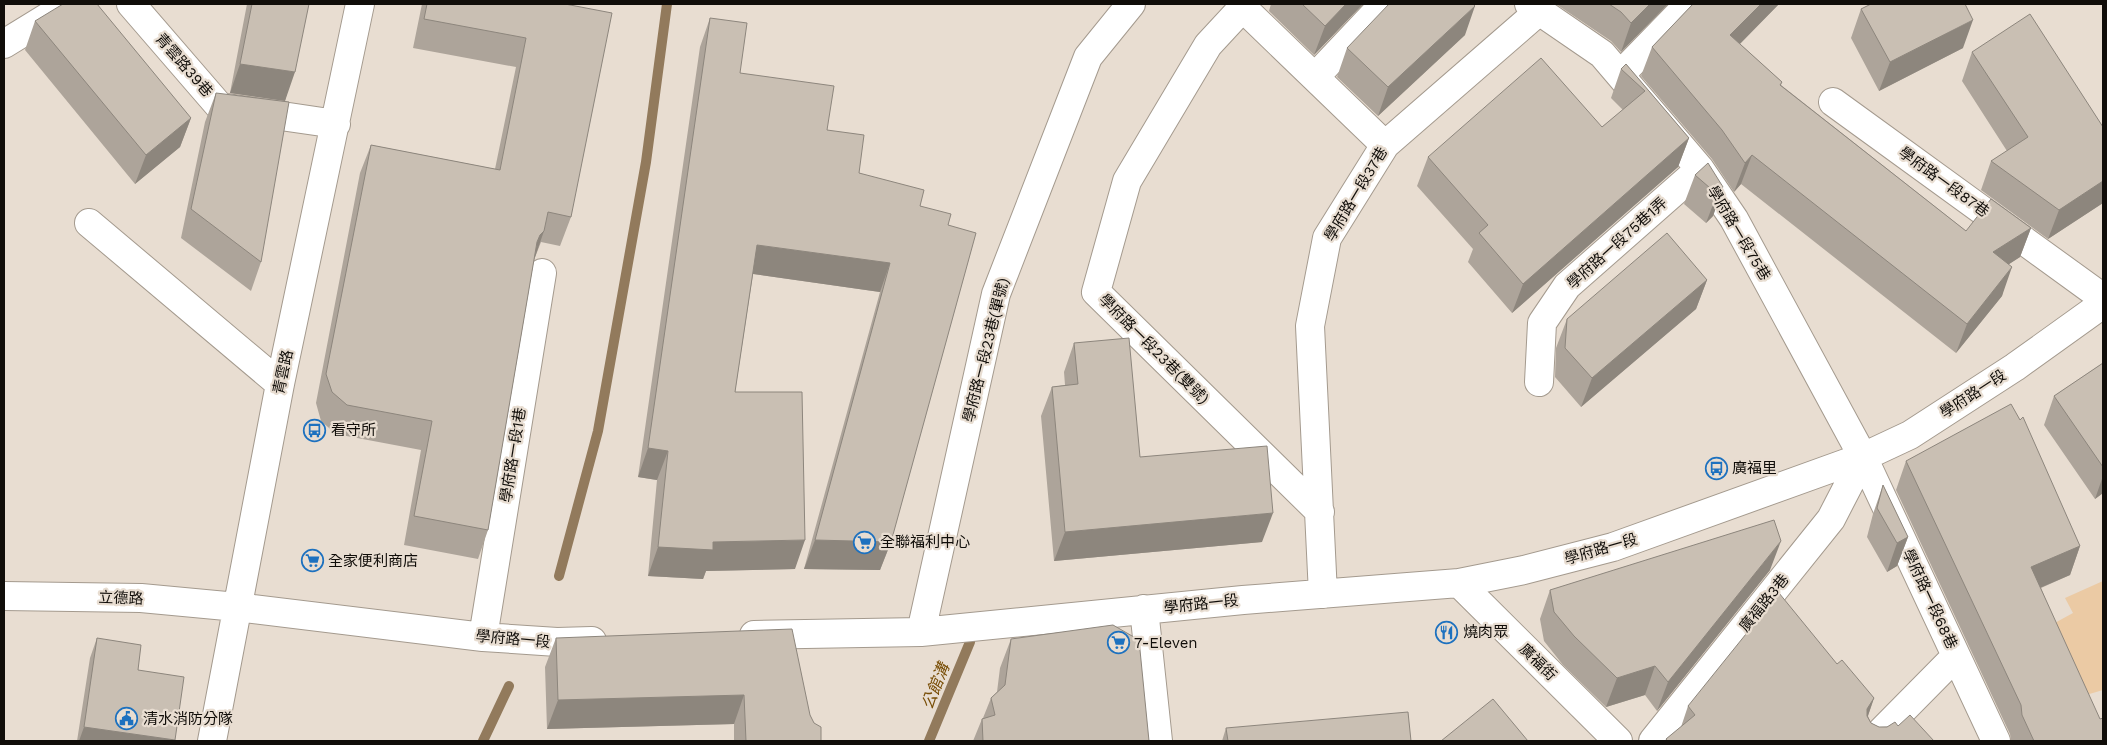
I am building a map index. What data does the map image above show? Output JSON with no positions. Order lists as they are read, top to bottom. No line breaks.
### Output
{"streets":{"street":["青雲路39巷","學府路一段87巷","學府路一段37巷","學府路一段75巷","學府路一段75巷1弄","學府路一段23巷(雙號)","學府路一段23巷(單號)","青雲路","學府路一段","學府路一段1巷","立德路","學府路一段68巷","廣福路3巷","廣福街"]},"crossings":[["青雲路39巷","青雲路"],["學府路一段37巷","學府路一段75巷"],["學府路一段37巷","學府路一段23巷(雙號)"],["學府路一段37巷","學府路一段"],["學府路一段75巷","學府路一段75巷1弄"],["學府路一段75巷","學府路一段"],["學府路一段75巷","學府路一段68巷"],["學府路一段75巷","廣福路3巷"],["學府路一段23巷(單號)","學府路一段"],["青雲路","學府路一段"],["青雲路","立德路"],["學府路一段","學府路一段1巷"],["學府路一段","立德路"],["學府路一段","學府路一段68巷"],["學府路一段","廣福路3巷"],["學府路一段","廣福街"],["學府路一段68巷","廣福路3巷"]],"water":["公館溝"],"places":{"bus stop":["看守所","廣福里"],"supermarket":["全聯福利中心","全家便利商店","7-Eleven"],"restaurant":["燒肉眾"],"public building":["清水消防分隊"]}}
